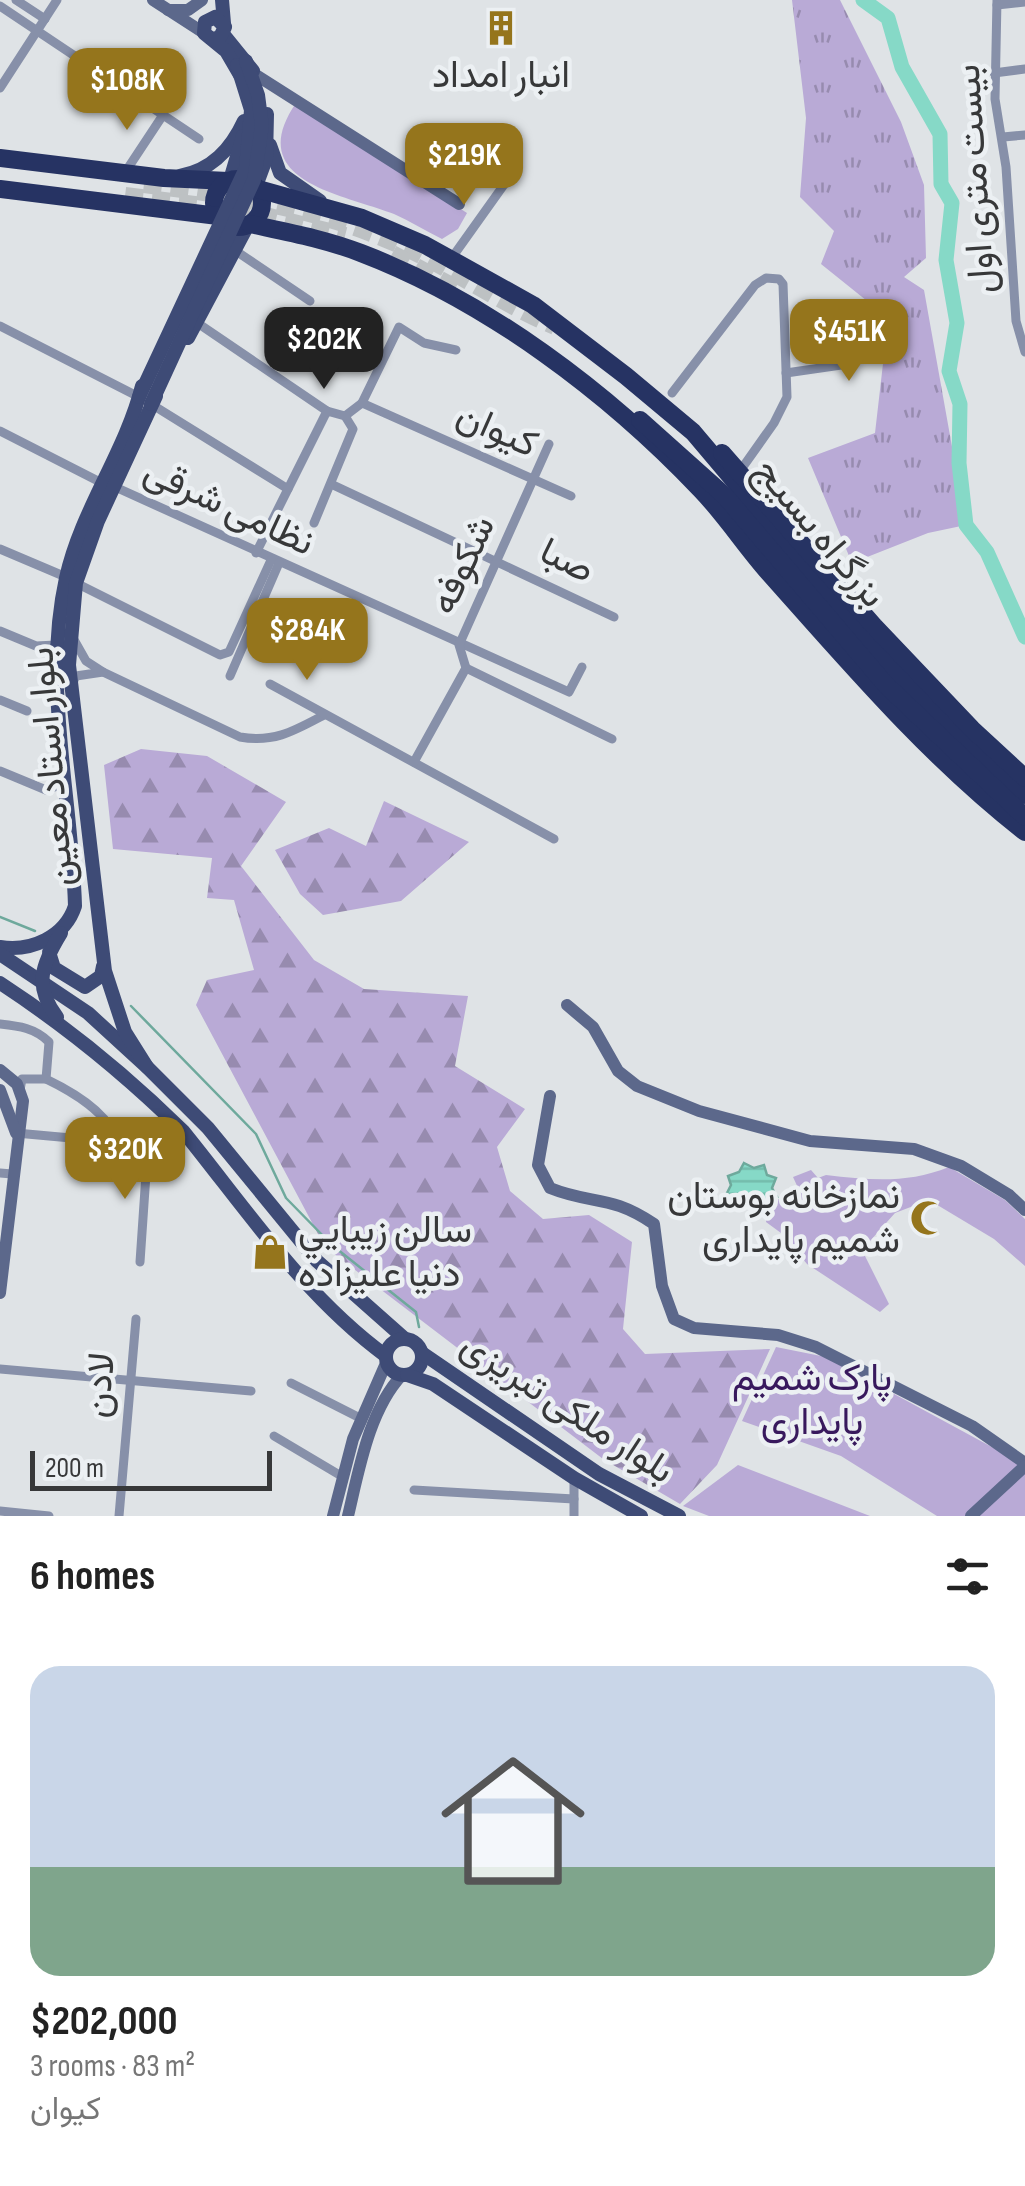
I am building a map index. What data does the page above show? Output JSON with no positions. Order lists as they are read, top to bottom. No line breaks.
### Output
{"streets":{"highway":["بزرگراه بسیج"],"main road":["بلوار استاد معین","بلوار ملکى تبریزى"],"street":["بیست متری اول","کیوان","نظامی شرقی","صبا","شکوفه","لادن"]},"crossings":[["کیوان","شکوفه"],["نظامی شرقی","شکوفه"],["نظامی شرقی","بلوار استاد معین"],["صبا","شکوفه"],["بلوار استاد معین","بلوار ملکى تبریزى"]],"parks":["پارک شمیم پایداری"],"places":{"building":["انبار امداد"],"mosque":["نمازخانه بوستان شمیم پایداری"],"shop":["سالن زيبايي دنيا عليزاده"]},"scale_bar":"200 m","page":{"price":["$108K","$219K","$451K","$202K","$284K","$320K"],"scale":"200 m","heading":"6 homes","list":[{"name":"$202,000","note":"3 rooms · 83 m² · کیوان"}]}}
